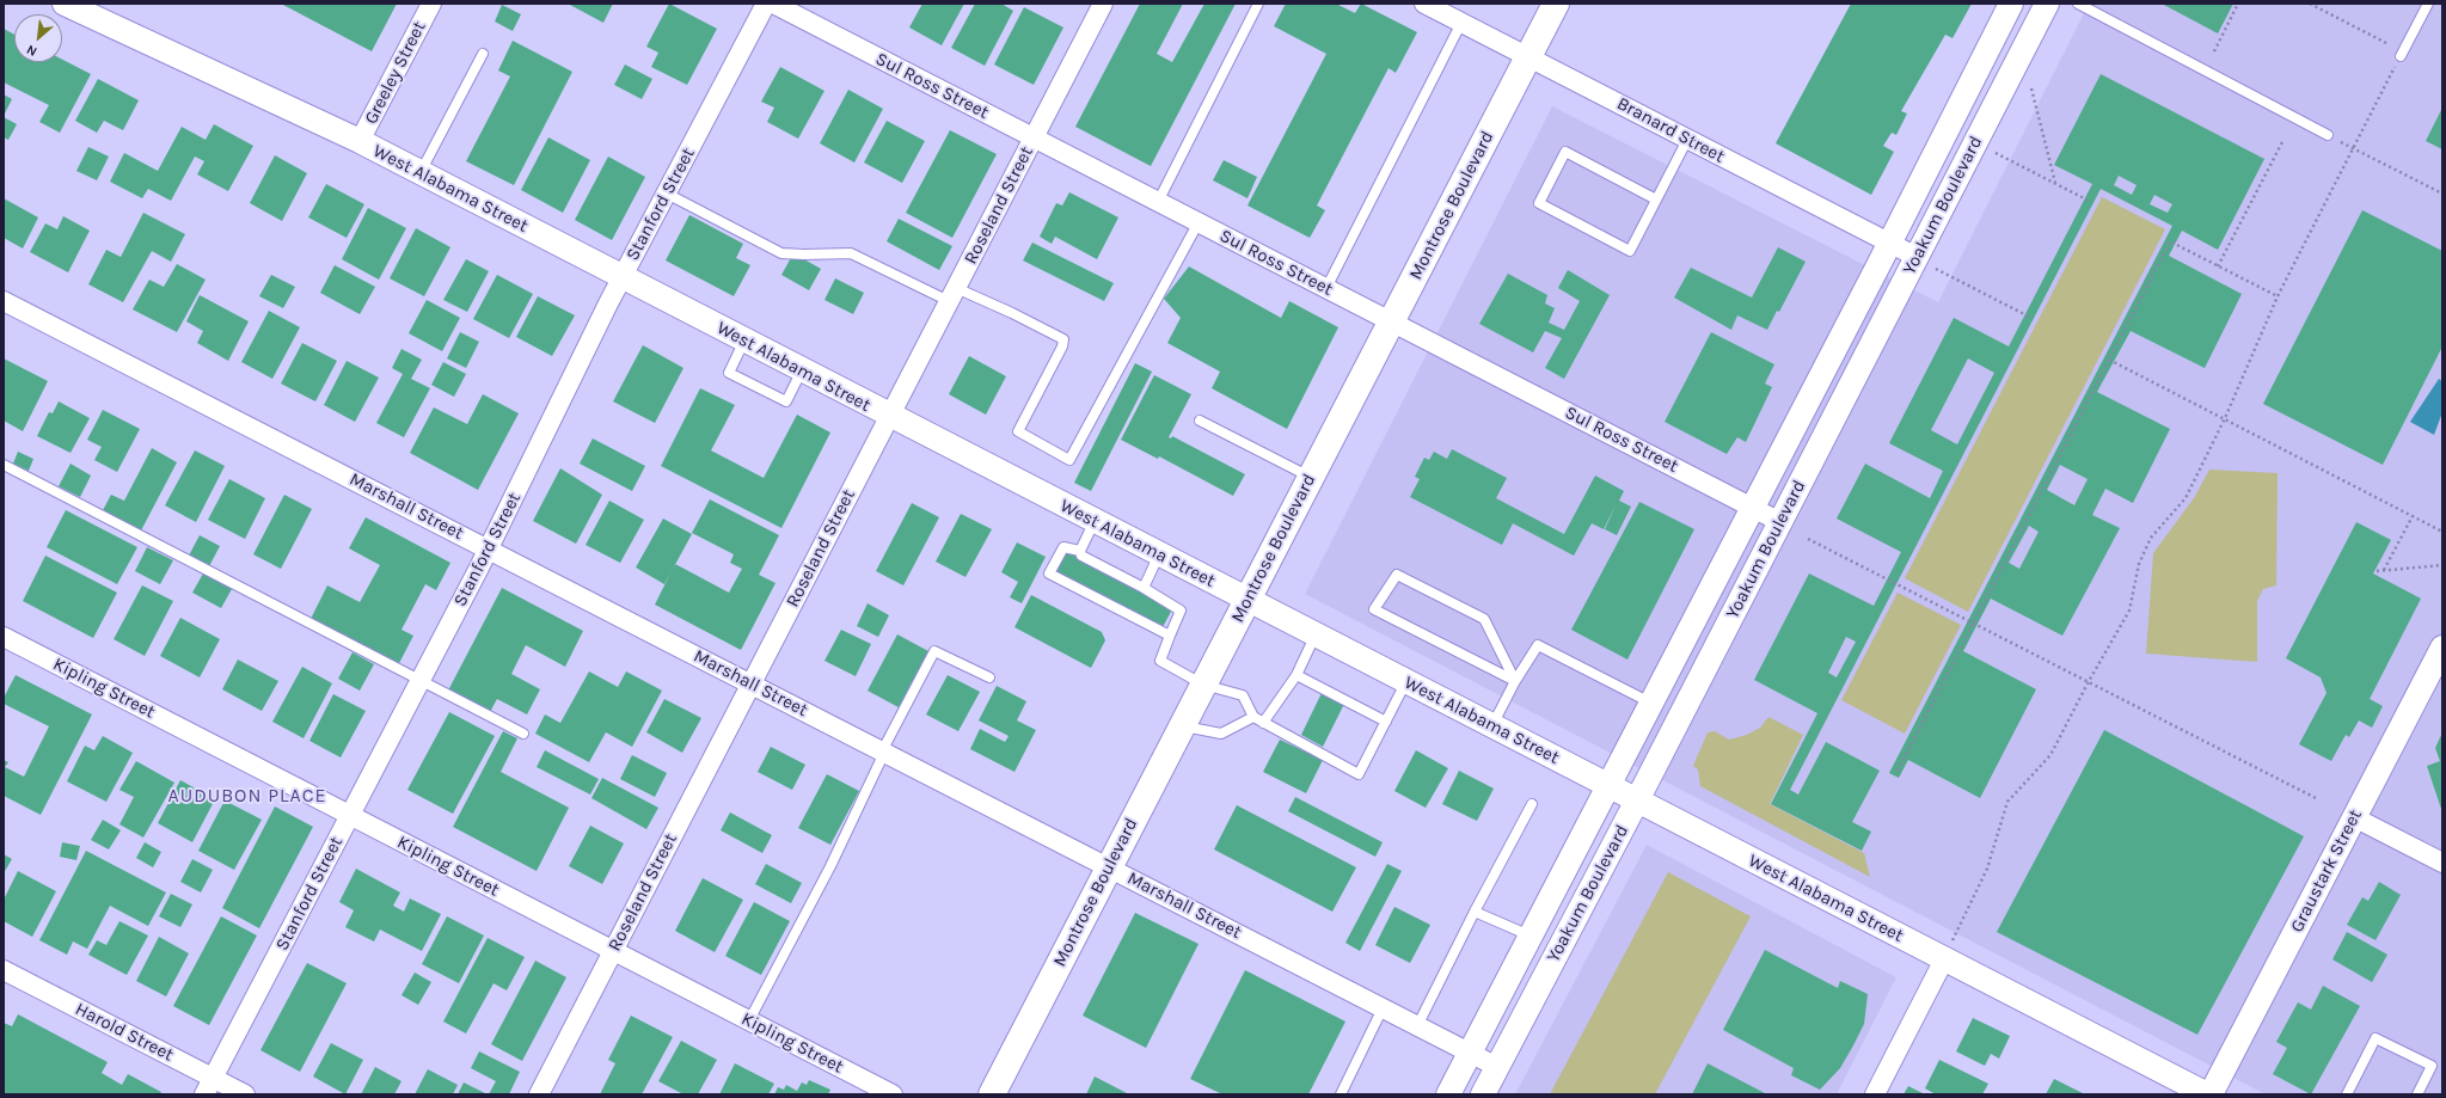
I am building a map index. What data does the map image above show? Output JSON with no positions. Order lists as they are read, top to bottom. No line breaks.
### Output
{"streets":{"main road":["Montrose Boulevard"],"street":["Greeley Street","Sul Ross Street","Branard Street","West Alabama Street","Stanford Street","Roseland Street","Yoakum Boulevard","Marshall Street","Kipling Street","Graustark Street","Harold Street"]},"crossings":[["Greeley Street","West Alabama Street"],["Sul Ross Street","Roseland Street"],["Sul Ross Street","Montrose Boulevard"],["Sul Ross Street","Yoakum Boulevard"],["Branard Street","Montrose Boulevard"],["Branard Street","Yoakum Boulevard"],["West Alabama Street","Stanford Street"],["West Alabama Street","Roseland Street"],["West Alabama Street","Montrose Boulevard"],["West Alabama Street","Yoakum Boulevard"],["Stanford Street","Marshall Street"],["Stanford Street","Kipling Street"],["Stanford Street","Harold Street"],["Roseland Street","Marshall Street"],["Roseland Street","Kipling Street"],["Montrose Boulevard","Marshall Street"],["Yoakum Boulevard","Marshall Street"]],"districts":["AUDUBON PLACE"],"north":"bottom left"}
